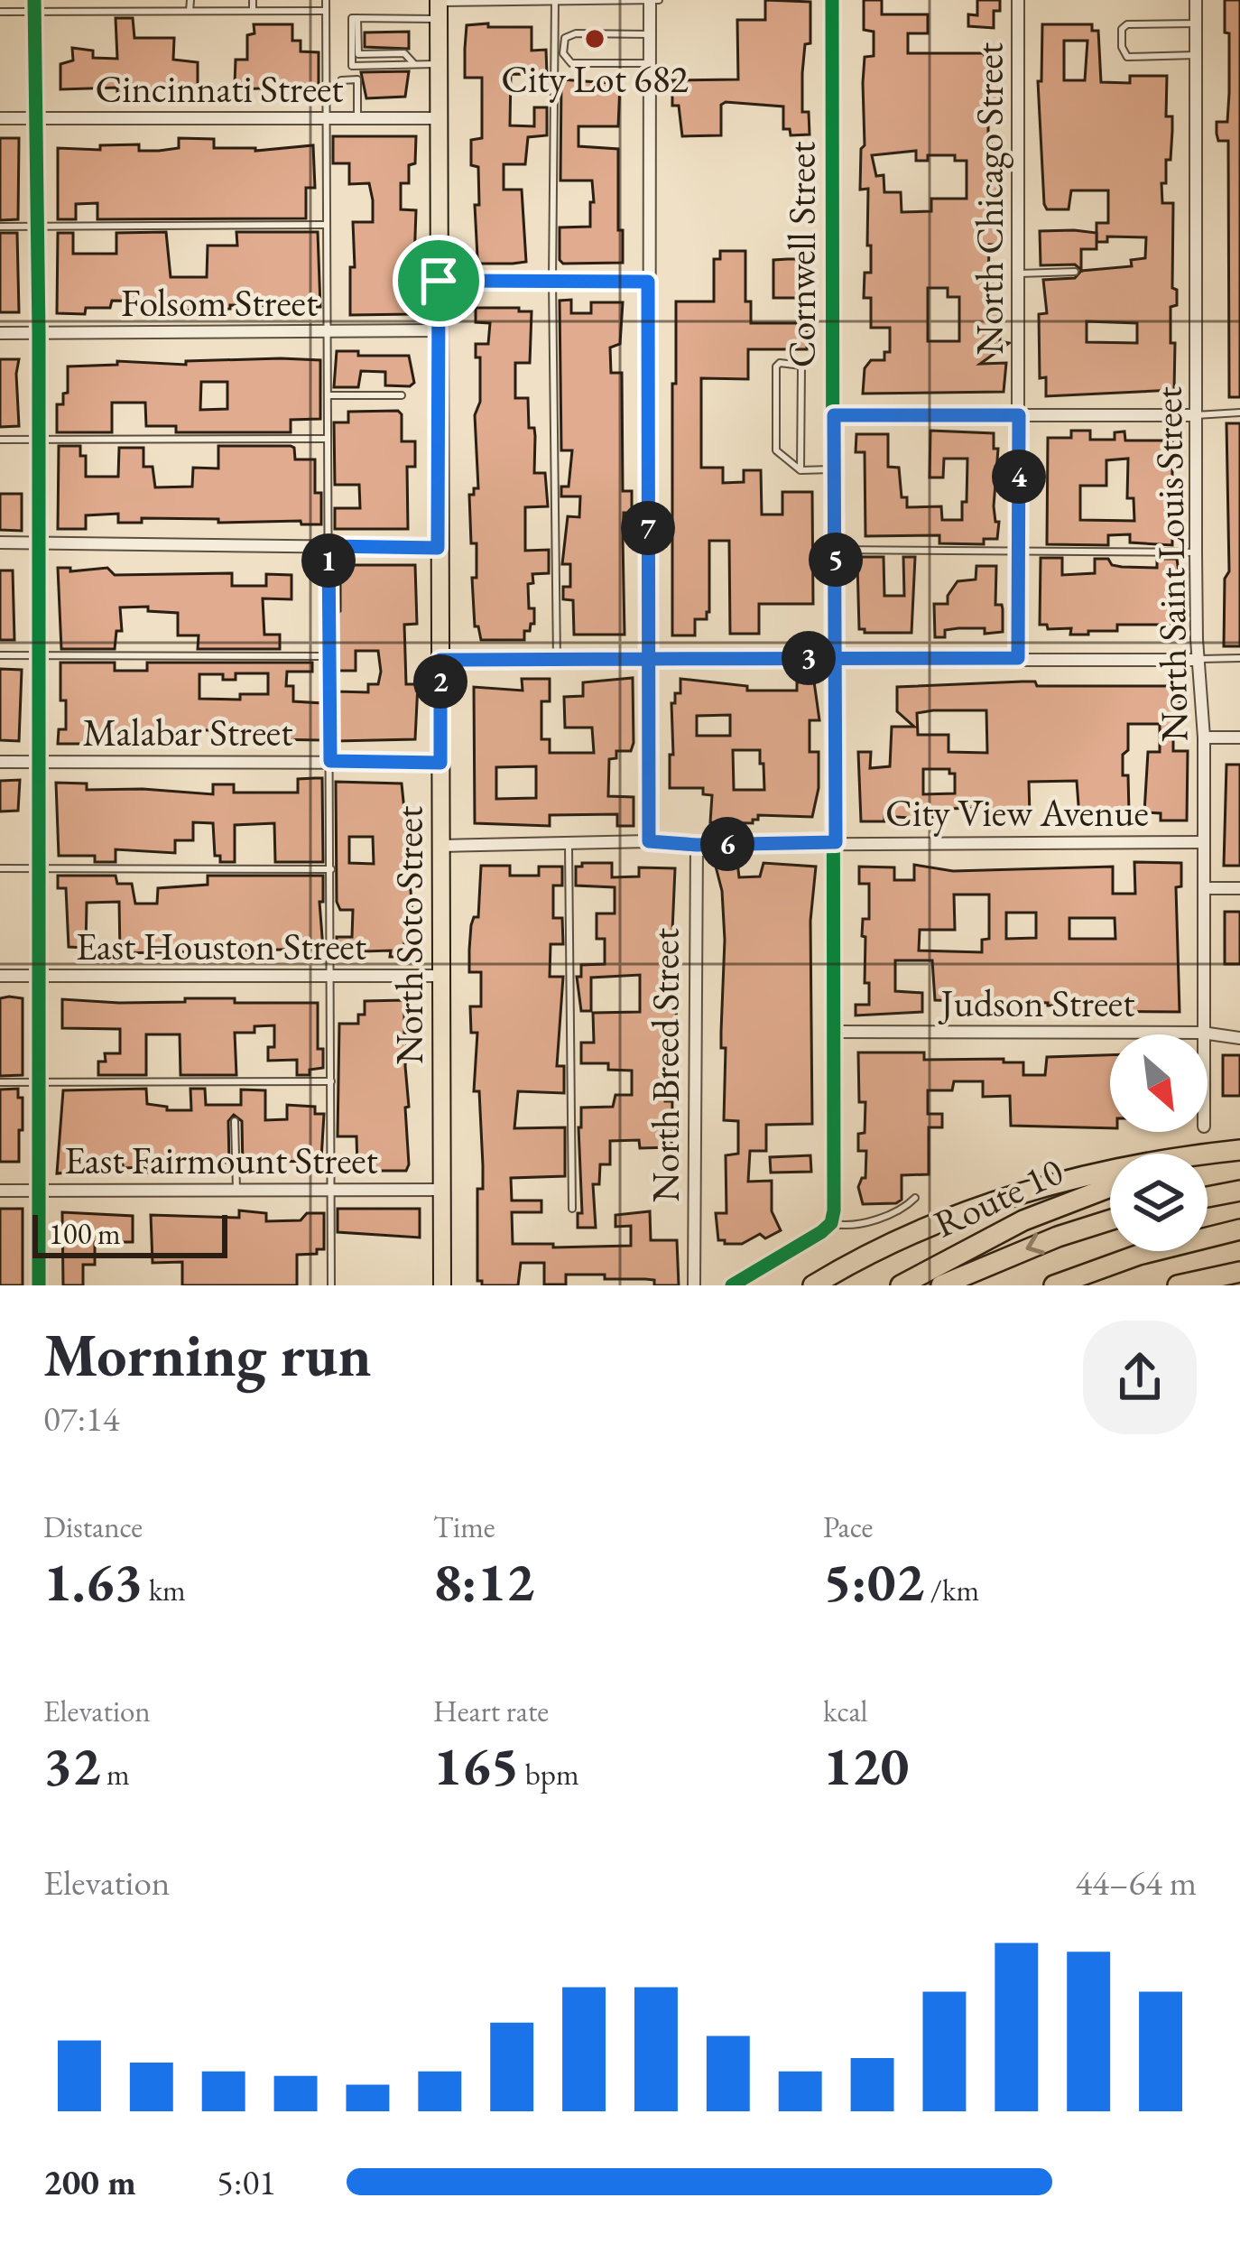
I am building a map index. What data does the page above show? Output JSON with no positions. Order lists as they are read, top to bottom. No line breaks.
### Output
{"streets":{"highway":["Route 10"],"main road":["North Soto Street"],"street":["Cincinnati Street","North Chicago Street","Cornwell Street","Folsom Street","North Saint Louis Street","Malabar Street","City View Avenue","East Houston Street","Judson Street","North Breed Street","East Fairmount Street"]},"crossings":[["Cincinnati Street","North Soto Street"],["Cornwell Street","City View Avenue"],["Cornwell Street","Judson Street"],["Folsom Street","North Soto Street"],["North Saint Louis Street","City View Avenue"],["North Saint Louis Street","Judson Street"],["Malabar Street","North Soto Street"],["City View Avenue","North Soto Street"],["City View Avenue","North Breed Street"],["North Soto Street","East Houston Street"],["North Soto Street","East Fairmount Street"]],"places":["City Lot 682"],"scale_bar":"100 m","north":"bottom right","page":{"pins":["4","7","5","1","3","2","6"],"scale":"100 m","heading":["Morning run","07:14"],"stats":[["Distance","1.63 km"],["Time","8:12"],["Pace","5:02 /km"],["Elevation","32 m"],["Heart rate","165 bpm"],["kcal","120"]],"chart":["Elevation","44–64 m"],"list":[{"name":"200 m","note":"5:01"}]}}
